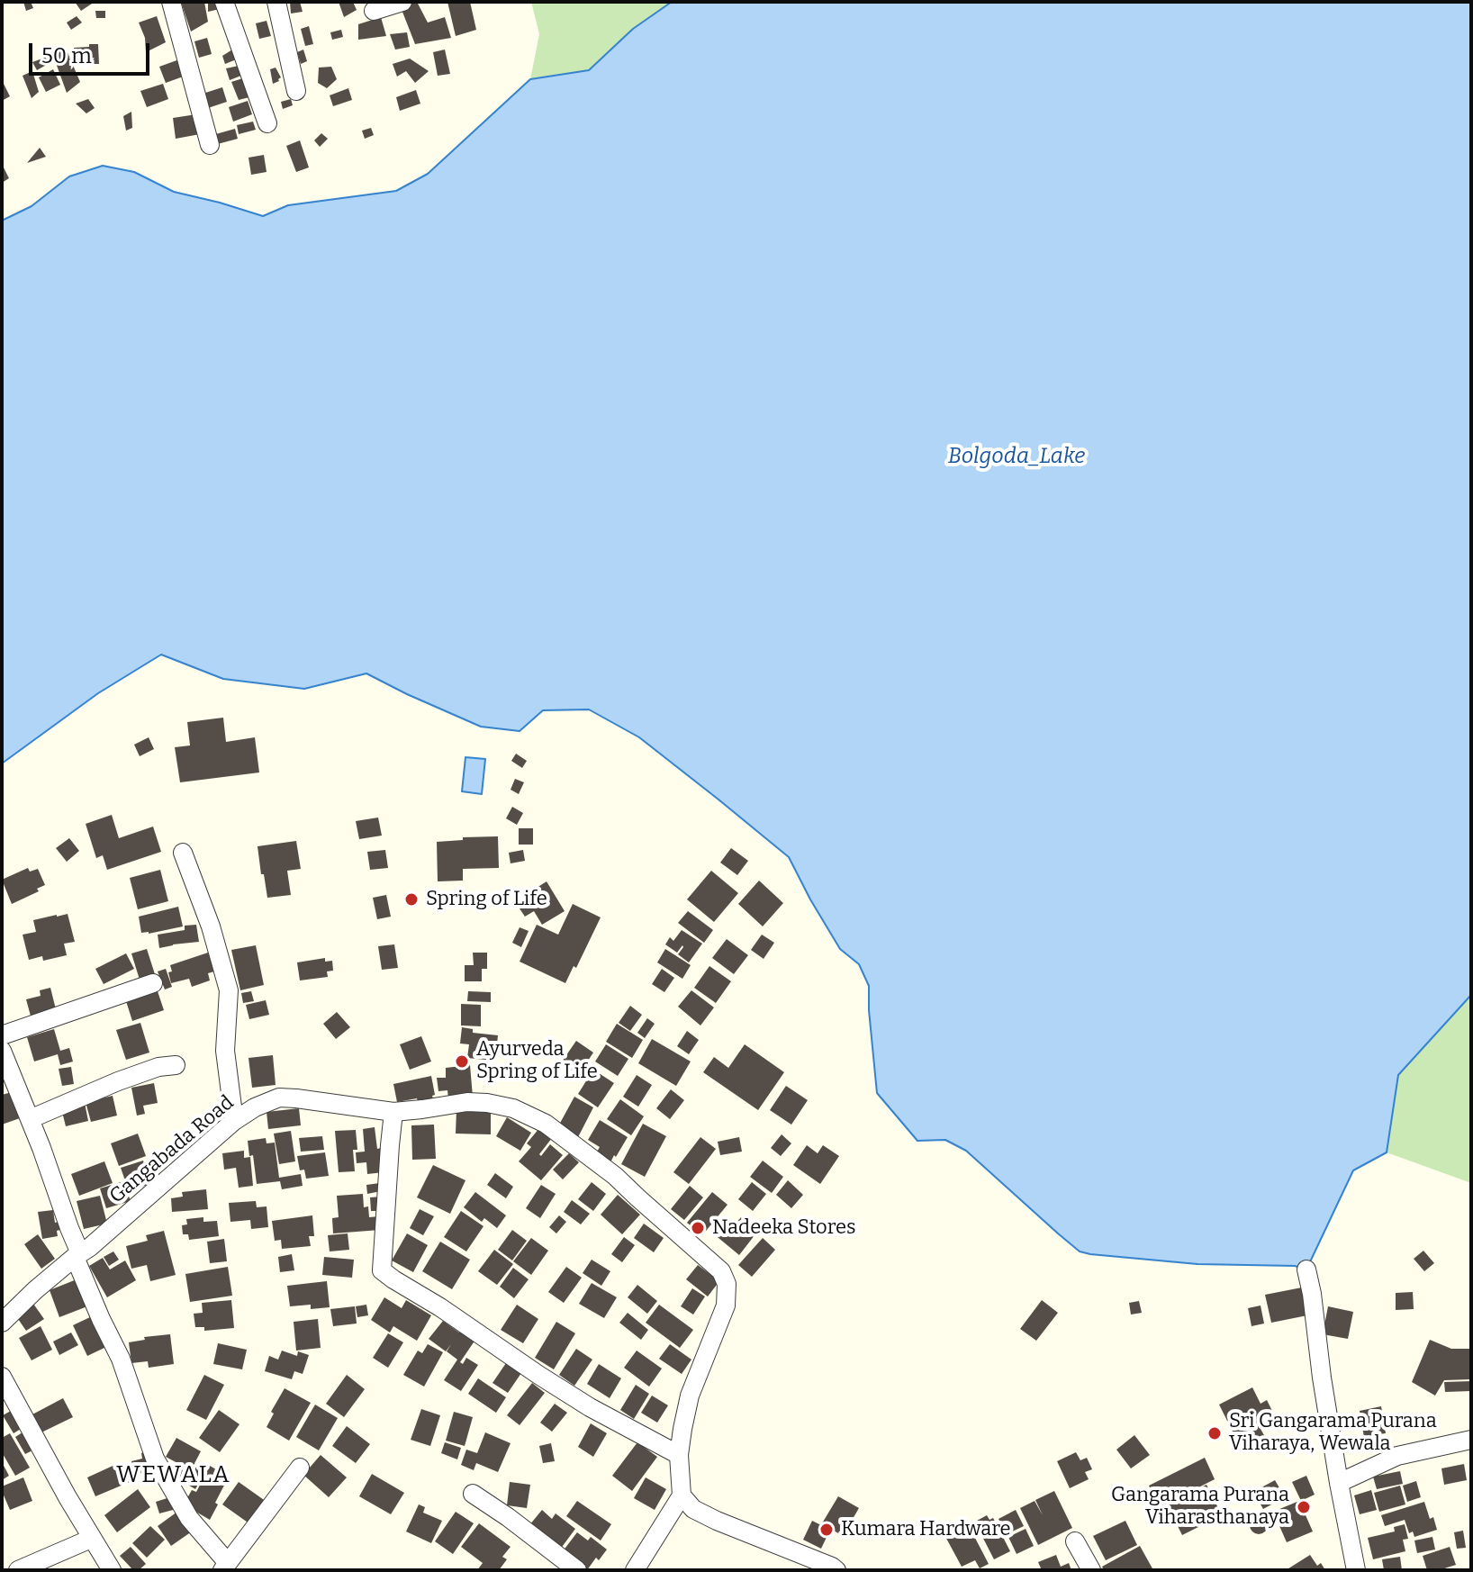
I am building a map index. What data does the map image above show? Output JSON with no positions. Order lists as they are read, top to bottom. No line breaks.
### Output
{"streets":{"street":["Gangabada Road"]},"districts":["WEWALA"],"water":["Bolgoda_Lake"],"places":["Spring of Life","Ayurveda Spring of Life","Nadeeka Stores","Sri Gangarama Purana Viharaya, Wewala","Gangarama Purana Viharasthanaya","Kumara Hardware"],"scale_bar":"50 m"}
